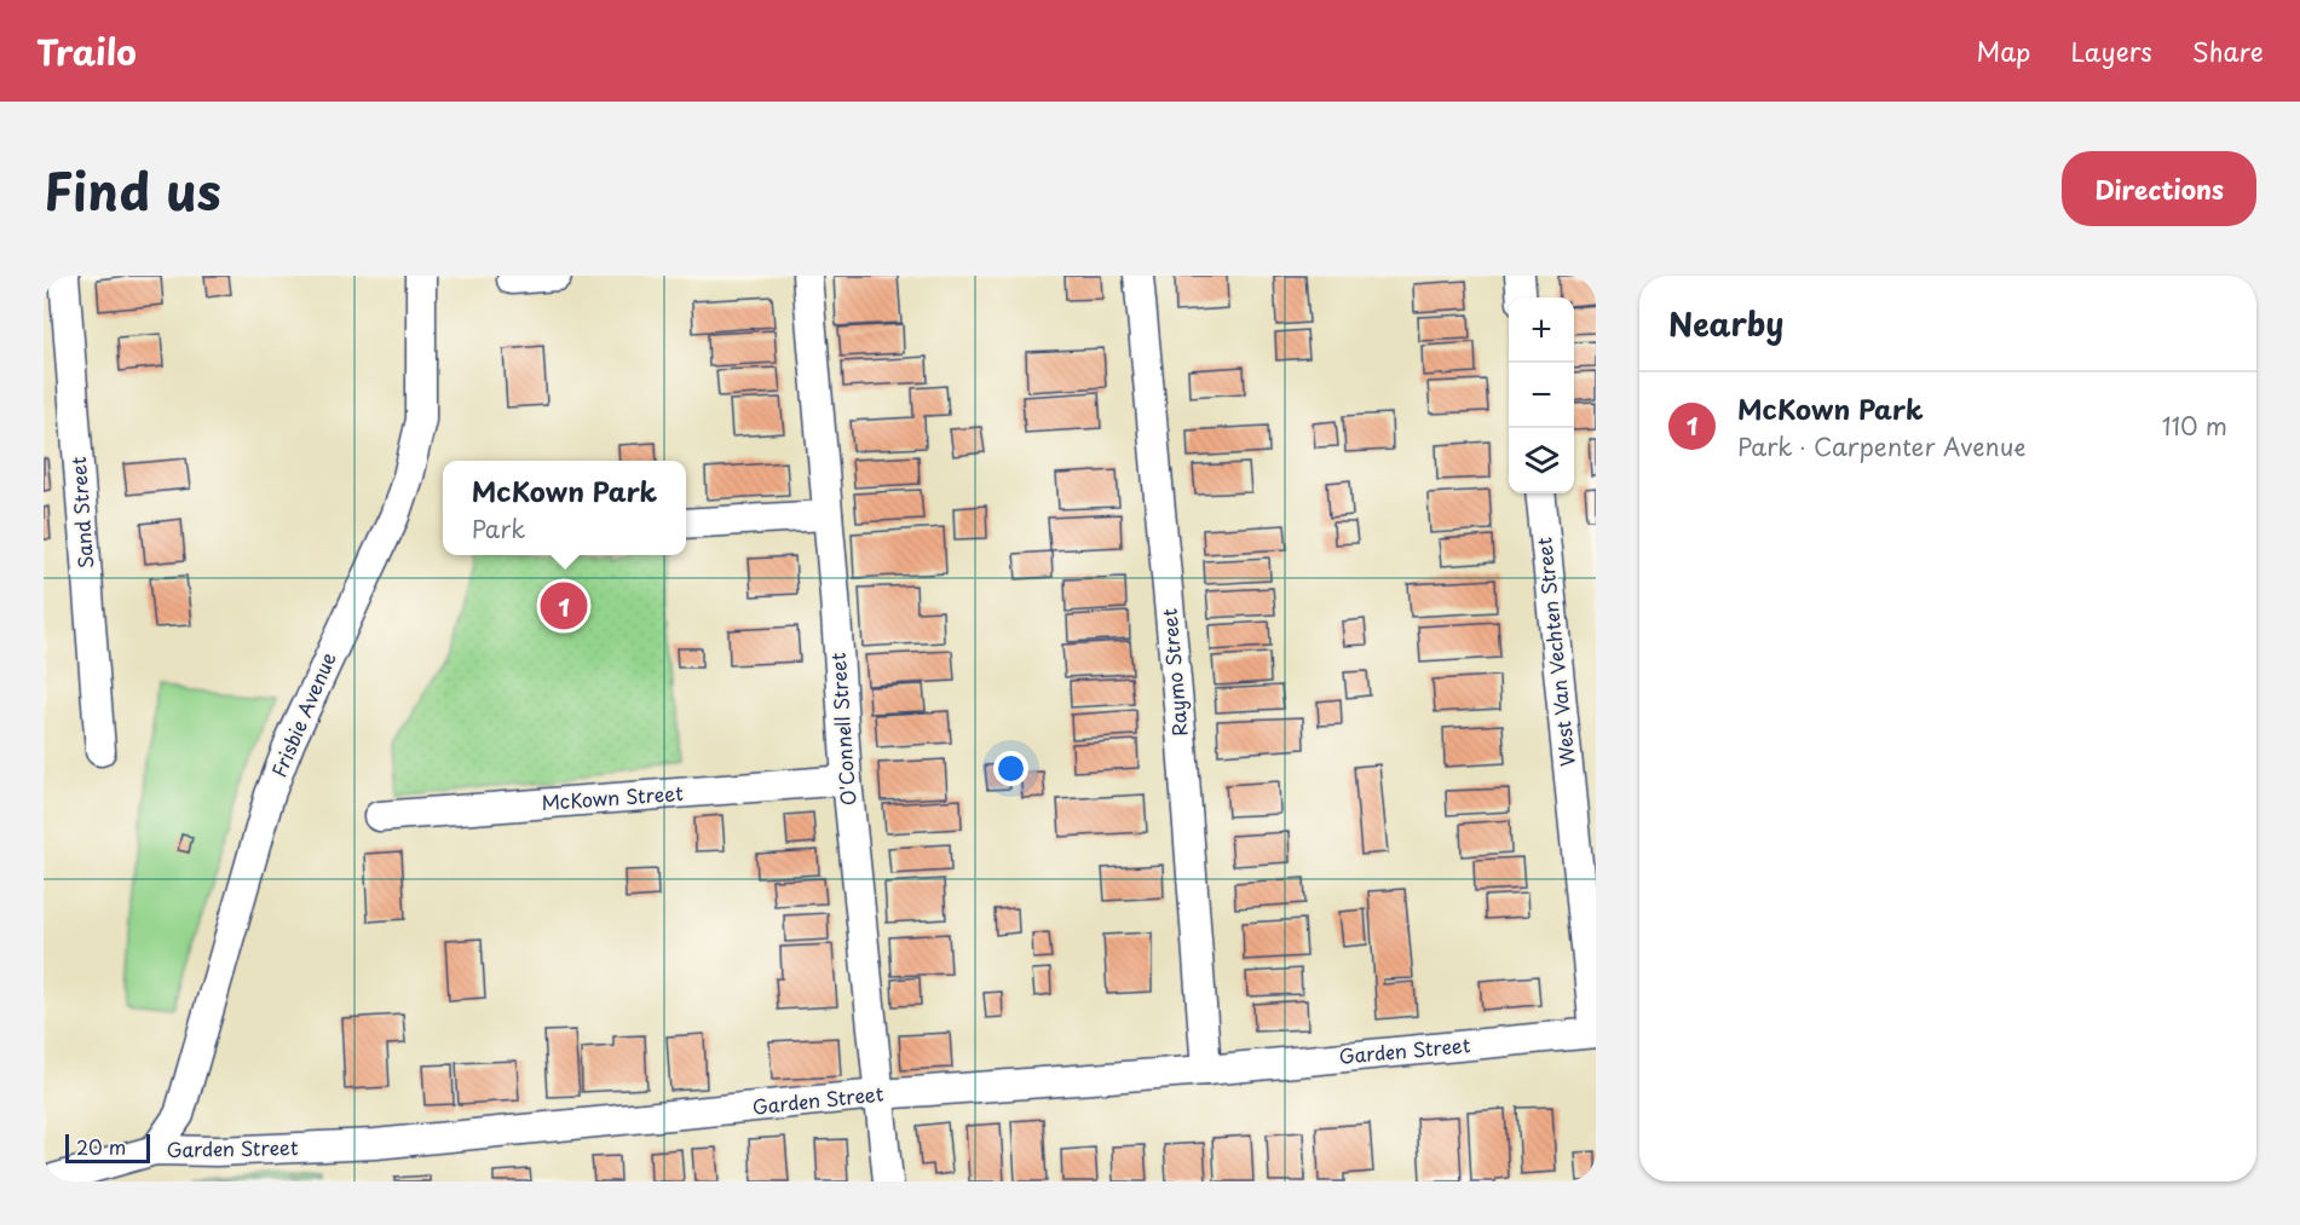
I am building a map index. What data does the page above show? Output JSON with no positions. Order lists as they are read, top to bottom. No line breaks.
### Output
{"streets":{"street":["Sand Street","West Van Vechten Street","Raymo Street","Frisbie Avenue","O'Connell Street","McKown Street","Garden Street"]},"crossings":[["West Van Vechten Street","Garden Street"],["Raymo Street","Garden Street"],["Frisbie Avenue","Garden Street"],["O'Connell Street","McKown Street"],["O'Connell Street","Garden Street"]],"scale_bar":"20 m","page":{"header":"Trailo","nav":["Map","Layers","Share"],"title":"Find us","buttons":"Directions","heading":"Nearby","map_buttons":["+","−"],"list":[{"mark":"1","name":"McKown Park","note":"Park · Carpenter Avenue","value":"110 m"}],"popup":["McKown Park","Park"],"pins":"1","scale":"20 m"}}
